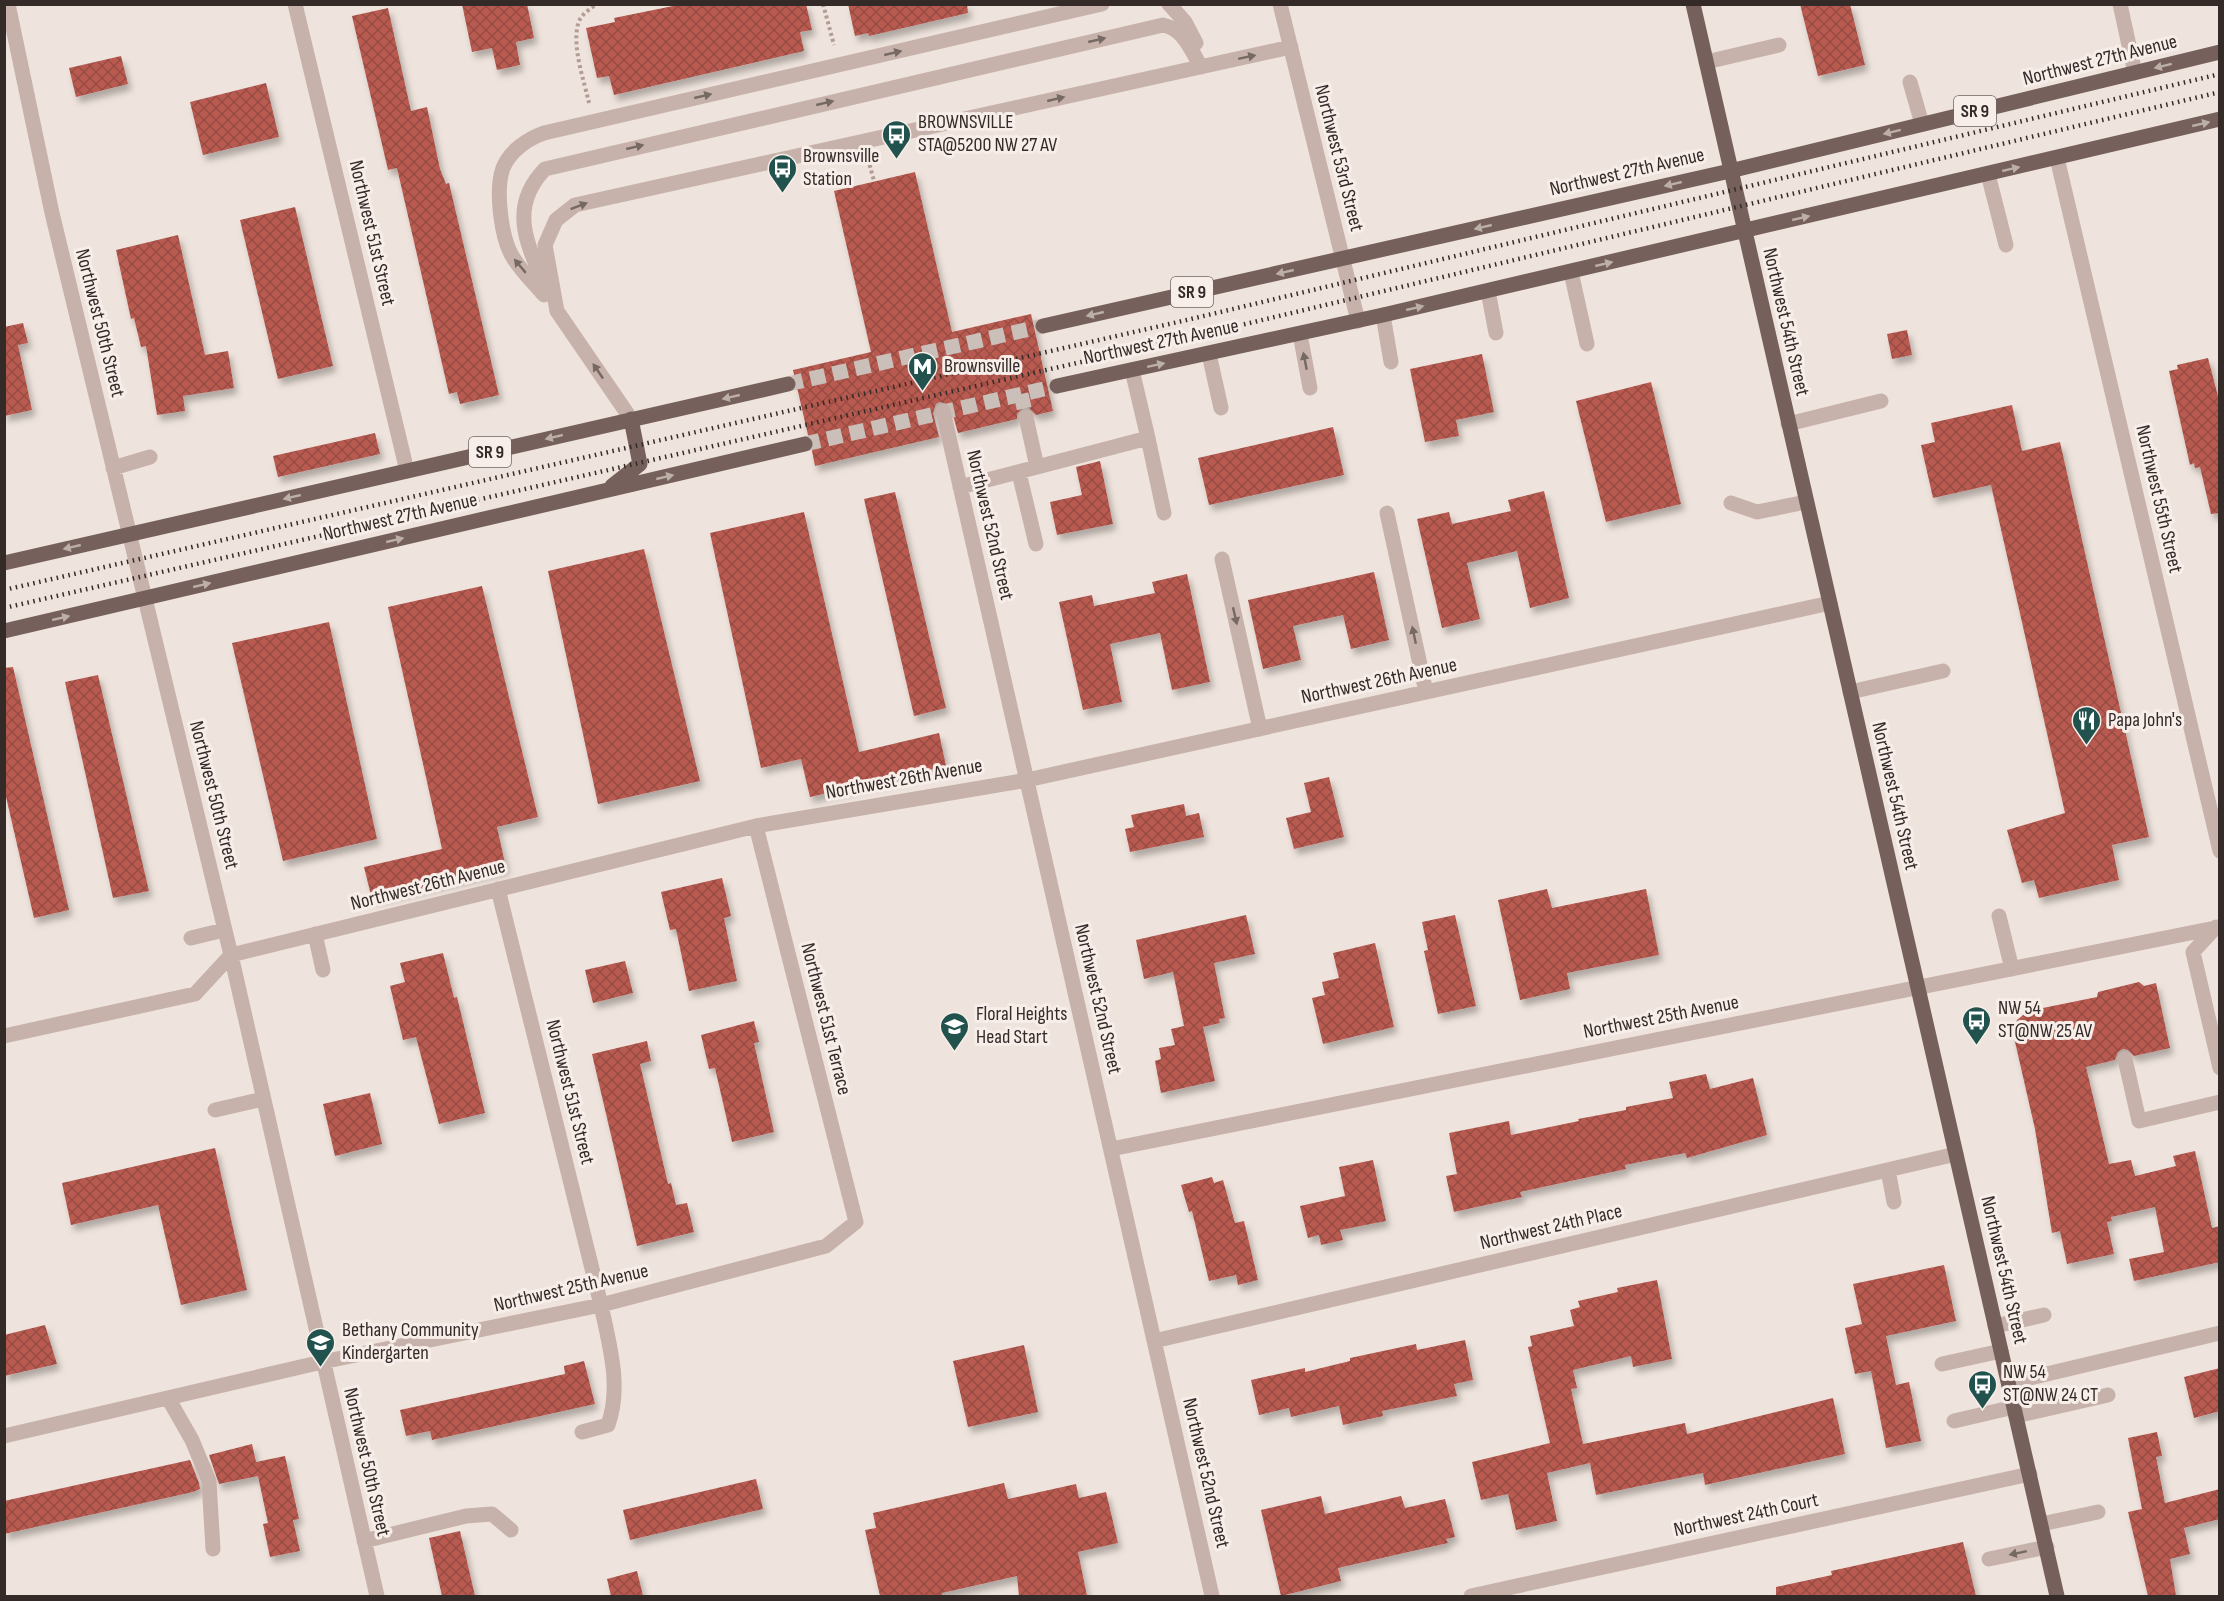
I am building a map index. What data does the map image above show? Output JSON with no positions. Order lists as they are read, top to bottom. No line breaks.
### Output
{"streets":{"main road":["Northwest 27th Avenue","SR 9","Northwest 54th Street"],"street":["Northwest 53rd Street","Northwest 51st Street","Northwest 50th Street","Northwest 55th Street","Northwest 52nd Street","Northwest 26th Avenue","Northwest 25th Avenue","Northwest 51st Terrace","Northwest 24th Place","Northwest 24th Court"]},"crossings":[["Northwest 27th Avenue","Northwest 53rd Street"],["Northwest 27th Avenue","Northwest 54th Street"],["Northwest 27th Avenue","Northwest 50th Street"],["Northwest 27th Avenue","Northwest 55th Street"],["SR 9","Northwest 51st Street"],["SR 9","Northwest 50th Street"],["Northwest 51st Street","Northwest 26th Avenue"],["Northwest 51st Street","Northwest 25th Avenue"],["Northwest 54th Street","Northwest 26th Avenue"],["Northwest 54th Street","Northwest 25th Avenue"],["Northwest 54th Street","Northwest 24th Place"],["Northwest 54th Street","Northwest 24th Court"],["Northwest 50th Street","Northwest 26th Avenue"],["Northwest 50th Street","Northwest 25th Avenue"],["Northwest 52nd Street","Northwest 26th Avenue"],["Northwest 52nd Street","Northwest 25th Avenue"],["Northwest 52nd Street","Northwest 24th Place"],["Northwest 26th Avenue","Northwest 51st Terrace"],["Northwest 25th Avenue","Northwest 51st Terrace"]],"places":{"bus stop":["BROWNSVILLE STA@5200 NW 27 AV","Brownsville Station","NW 54 ST@NW 25 AV","NW 54 ST@NW 24 CT"],"metro station":["Brownsville"],"restaurant":["Papa John's"],"school or university":["Floral Heights Head Start","Bethany Community Kindergarten"]}}
